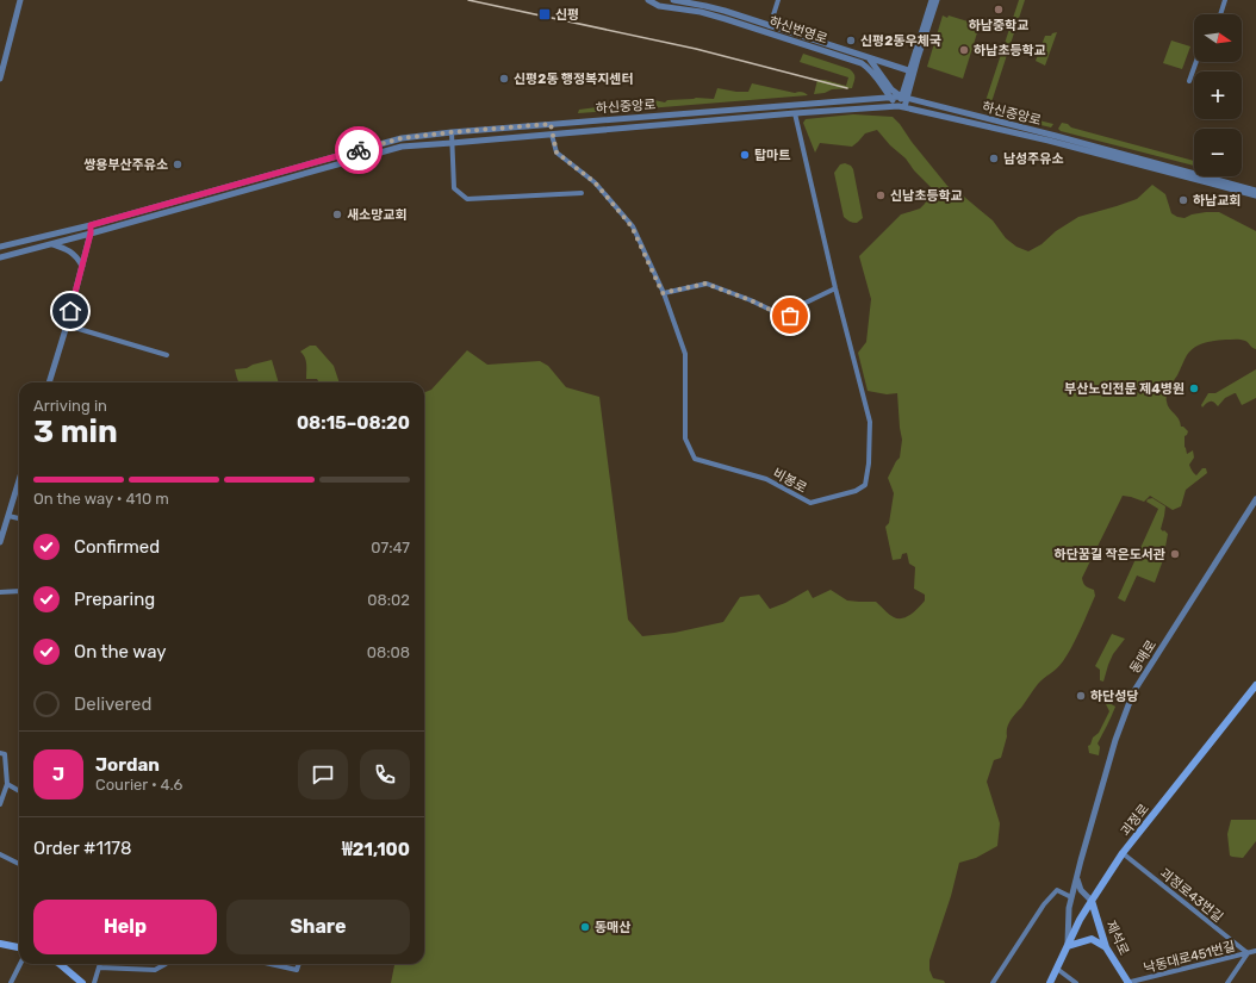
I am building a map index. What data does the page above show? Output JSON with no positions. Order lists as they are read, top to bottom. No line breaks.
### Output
{"streets":{"main road":["괴정로","제석로"],"street":["하신번영로","하신중앙로","비봉로","동매로","괴정로43번길","낙동대로451번길"]},"crossings":[["하신번영로","하신중앙로"],["하신중앙로","비봉로"],["동매로","괴정로"],["괴정로","괴정로43번길"],["괴정로","제석로"],["괴정로43번길","낙동대로451번길"],["제석로","낙동대로451번길"]],"places":{"other":["하남중학교","신평2동우체국","하남초등학교","신평2동 행정복지센터","탑마트","남성주유소","쌍용부산주유소","신남초등학교","하남교회","새소망교회","부산노인전문 제4병원","하단꿈길 작은도서관","하단성당","동매산"],"transit":["신평"]},"north":"right","page":{"map_buttons":["+","−"],"heading":["3 min","Arriving in","08:15–08:20"],"panel":["Jordan","Courier · 4.6","Order #1178","₩21,100"],"bar":"On the way · 410 m","list":[["Confirmed","07:47"],["Preparing","08:02"],["On the way","08:08"],"Delivered"],"round":"J","buttons":["Help","Share"]}}
